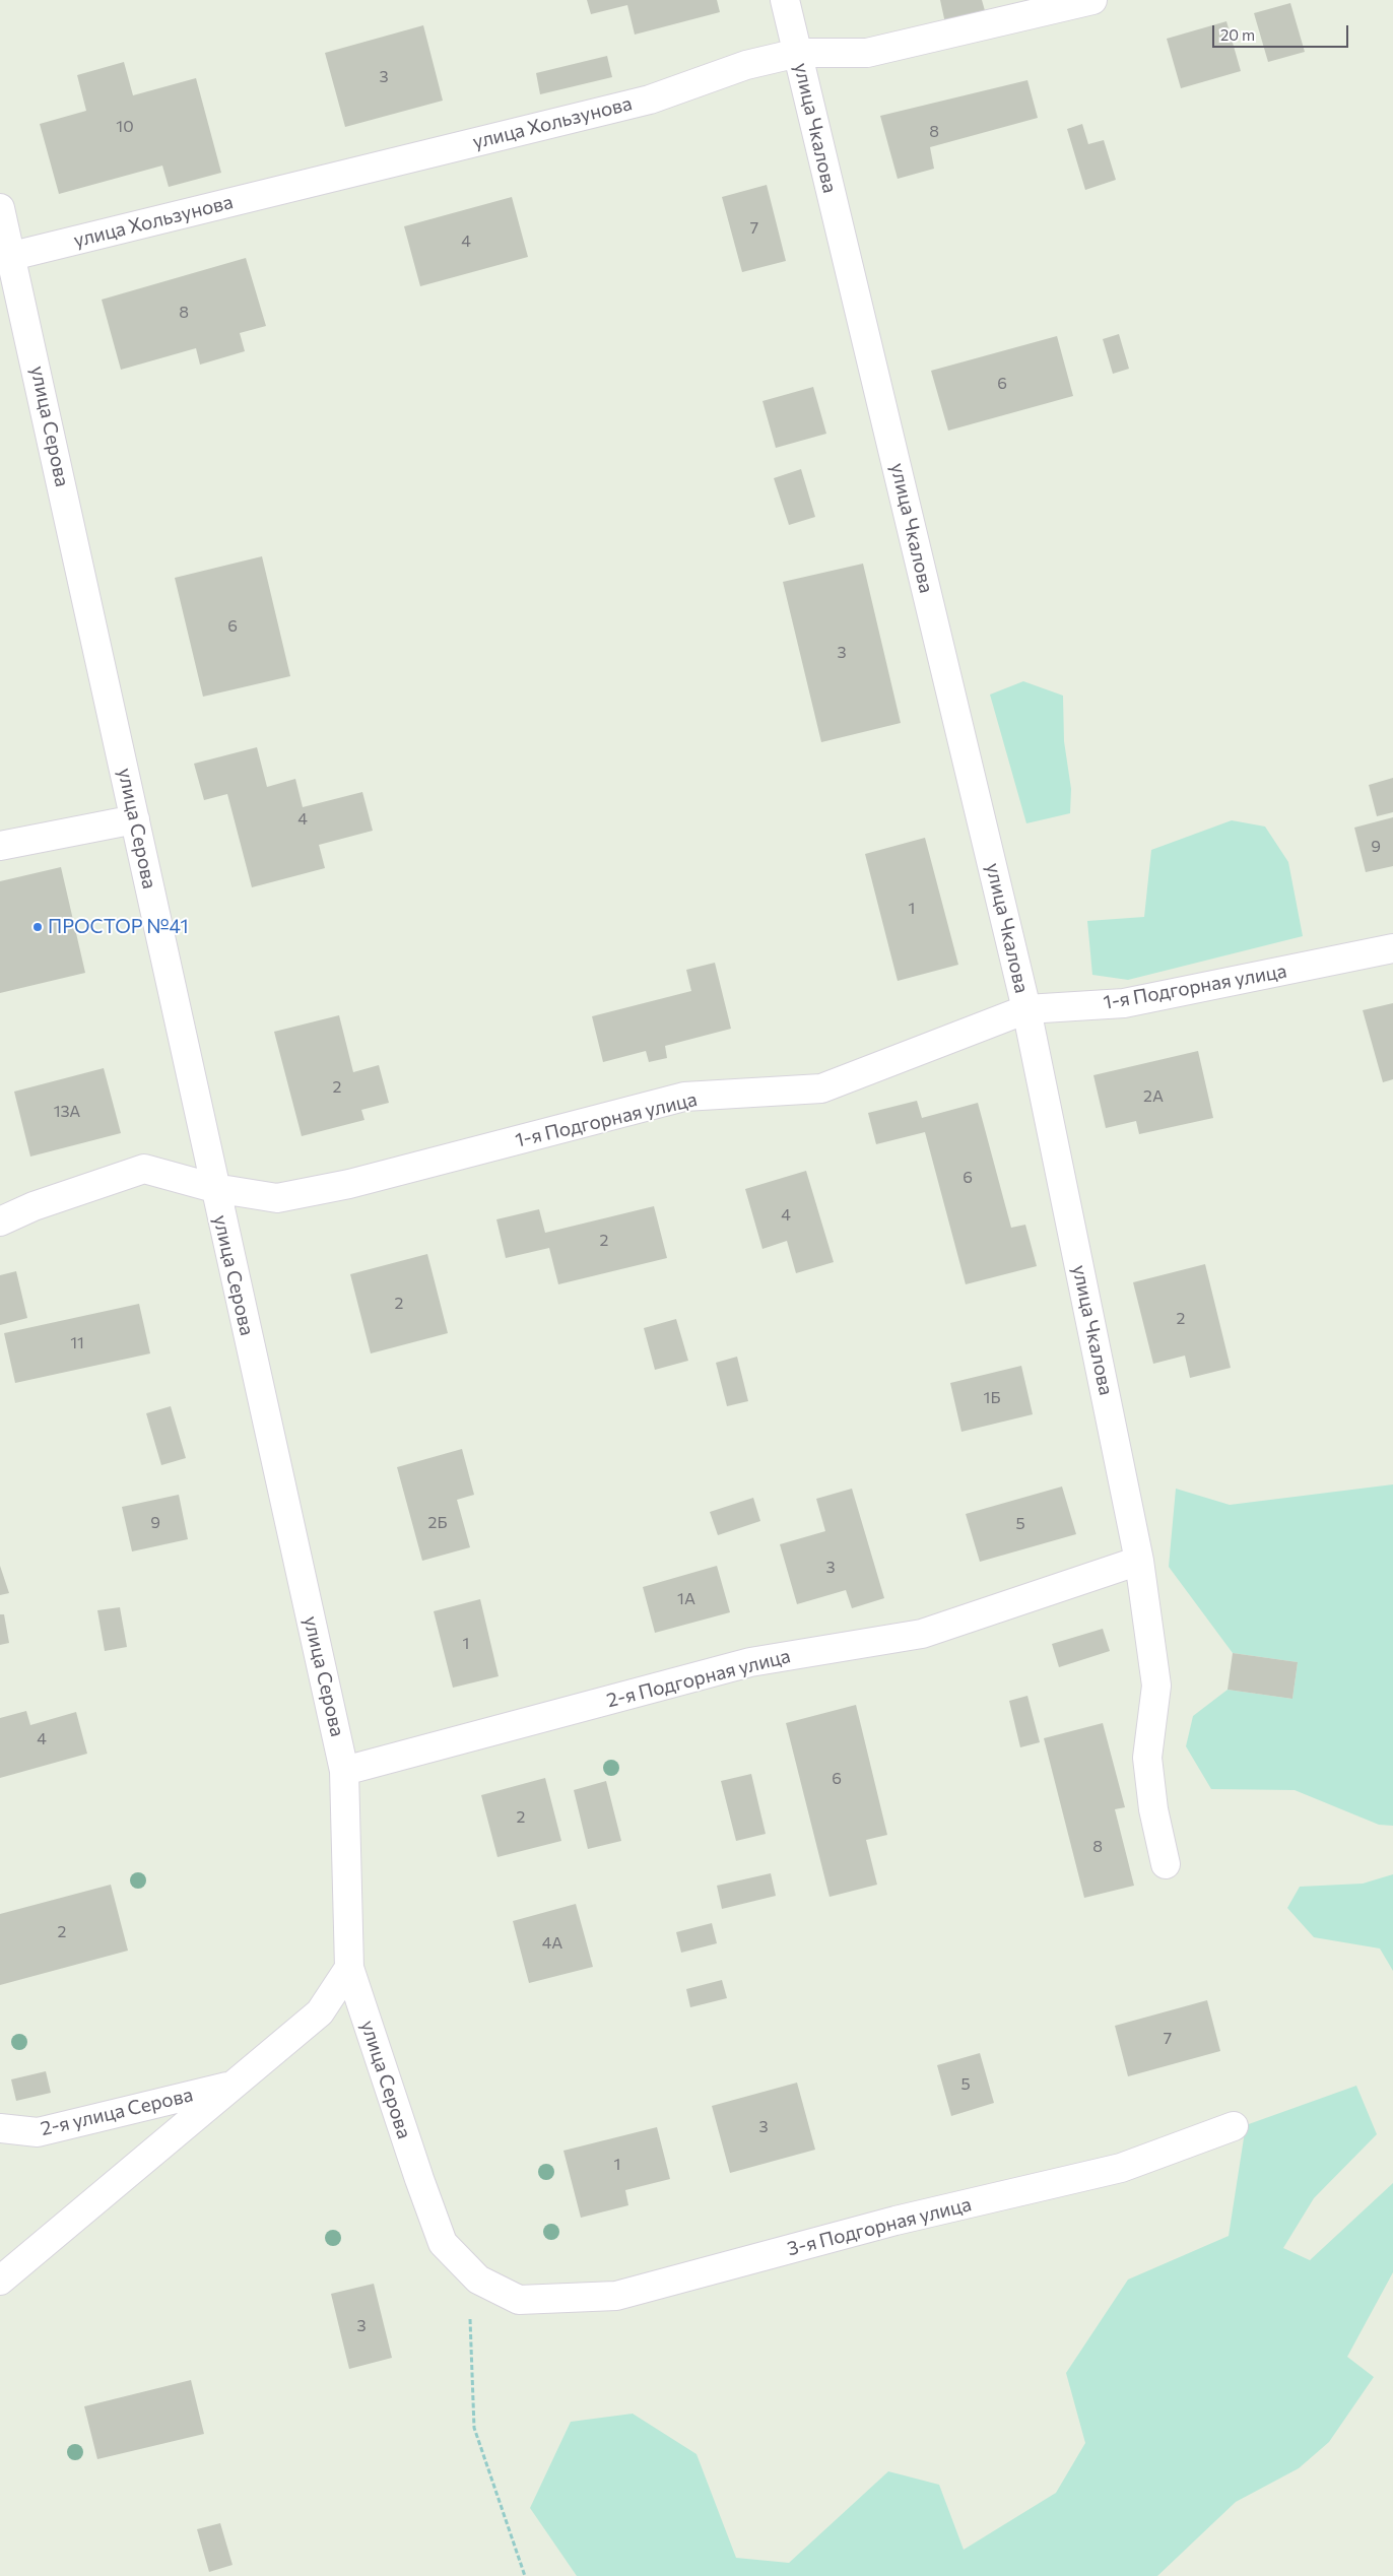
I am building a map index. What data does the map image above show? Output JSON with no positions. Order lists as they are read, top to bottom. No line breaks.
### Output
{"streets":{"street":["улица Хользунова","улица Чкалова","улица Серова","1-я Подгорная улица","2-я Подгорная улица","2-я улица Серова","3-я Подгорная улица"]},"crossings":[["улица Хользунова","улица Чкалова"],["улица Хользунова","улица Серова"],["улица Чкалова","1-я Подгорная улица"],["улица Чкалова","2-я Подгорная улица"],["улица Серова","1-я Подгорная улица"],["улица Серова","2-я Подгорная улица"],["улица Серова","3-я Подгорная улица"]],"places":["ПРОСТОР №41"],"house_numbers":["3","10","8","7","4","8","6","6","3","4","9","1","2","2А","13А","6","4","2","2","2","11","1Б","9","2Б","5","3","1А","1","4","6","2","8","2","4А","7","5","3","1","3"],"scale_bar":"20 m"}
